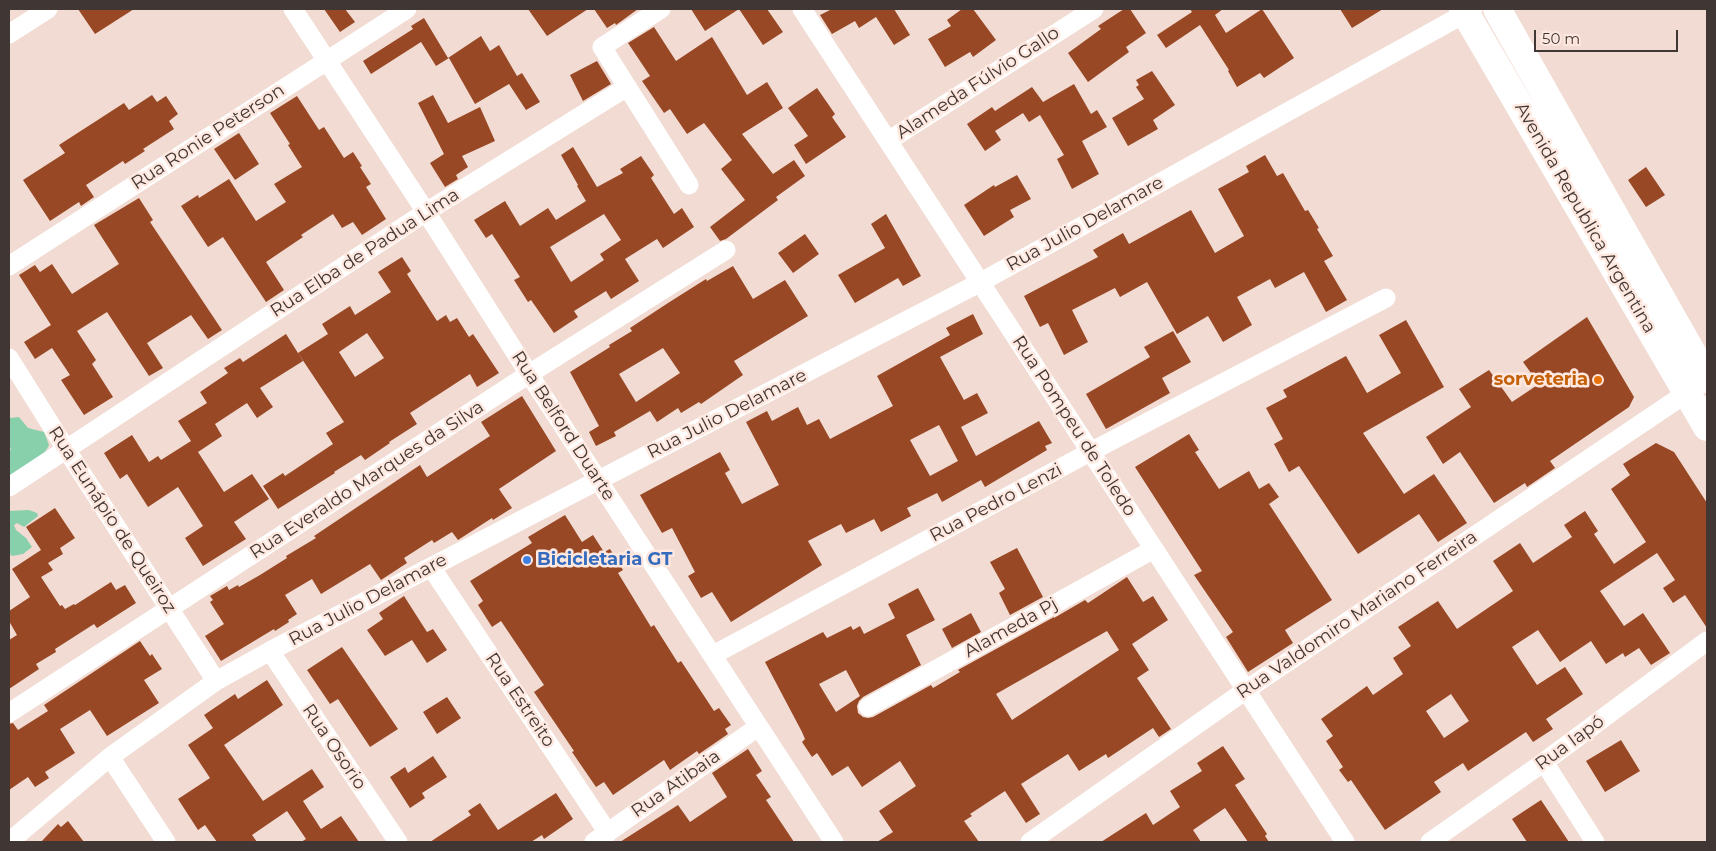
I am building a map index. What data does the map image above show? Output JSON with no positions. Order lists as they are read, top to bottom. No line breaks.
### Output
{"streets":{"main road":["Avenida Republica Argentina"],"street":["Alameda Fúlvio Gallo","Rua Ronie Peterson","Rua Julio Delamare","Rua Elba de Padua Lima","Rua Belford Duarte","Rua Pompeu de Toledo","Rua Everaldo Marques da Silva","Rua Pedro Lenzi","Rua Eunápio de Queiroz","Rua Valdomiro Mariano Ferreira","Alameda Pj","Rua Estreito","Rua Iapó","Rua Osorio","Rua Atibaia"]},"crossings":[["Alameda Fúlvio Gallo","Rua Pompeu de Toledo"],["Rua Ronie Peterson","Rua Belford Duarte"],["Avenida Republica Argentina","Rua Julio Delamare"],["Avenida Republica Argentina","Rua Valdomiro Mariano Ferreira"],["Rua Julio Delamare","Rua Belford Duarte"],["Rua Julio Delamare","Rua Pompeu de Toledo"],["Rua Julio Delamare","Rua Eunápio de Queiroz"],["Rua Julio Delamare","Rua Estreito"],["Rua Julio Delamare","Rua Osorio"],["Rua Elba de Padua Lima","Rua Belford Duarte"],["Rua Elba de Padua Lima","Rua Eunápio de Queiroz"],["Rua Belford Duarte","Rua Everaldo Marques da Silva"],["Rua Belford Duarte","Rua Pedro Lenzi"],["Rua Belford Duarte","Rua Atibaia"],["Rua Pompeu de Toledo","Rua Pedro Lenzi"],["Rua Pompeu de Toledo","Rua Valdomiro Mariano Ferreira"],["Rua Pompeu de Toledo","Alameda Pj"],["Rua Everaldo Marques da Silva","Rua Eunápio de Queiroz"],["Rua Estreito","Rua Atibaia"]],"places":["sorveteria","Bicicletaria GT"],"scale_bar":"50 m"}
